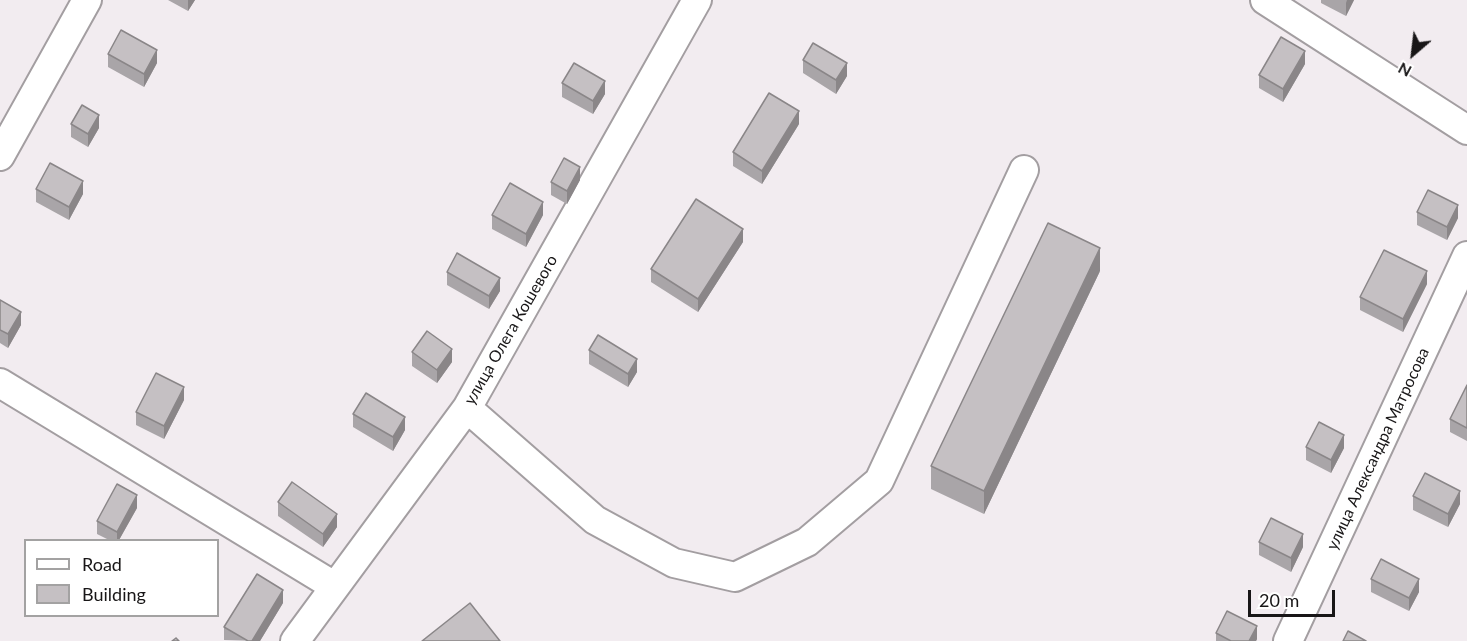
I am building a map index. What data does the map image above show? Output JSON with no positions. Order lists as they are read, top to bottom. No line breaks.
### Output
{"streets":{"street":["улица Олега Кошевого","улица Александра Матросова"]},"legend":["Road","Building"],"scale_bar":"20 m","north":"bottom left"}
